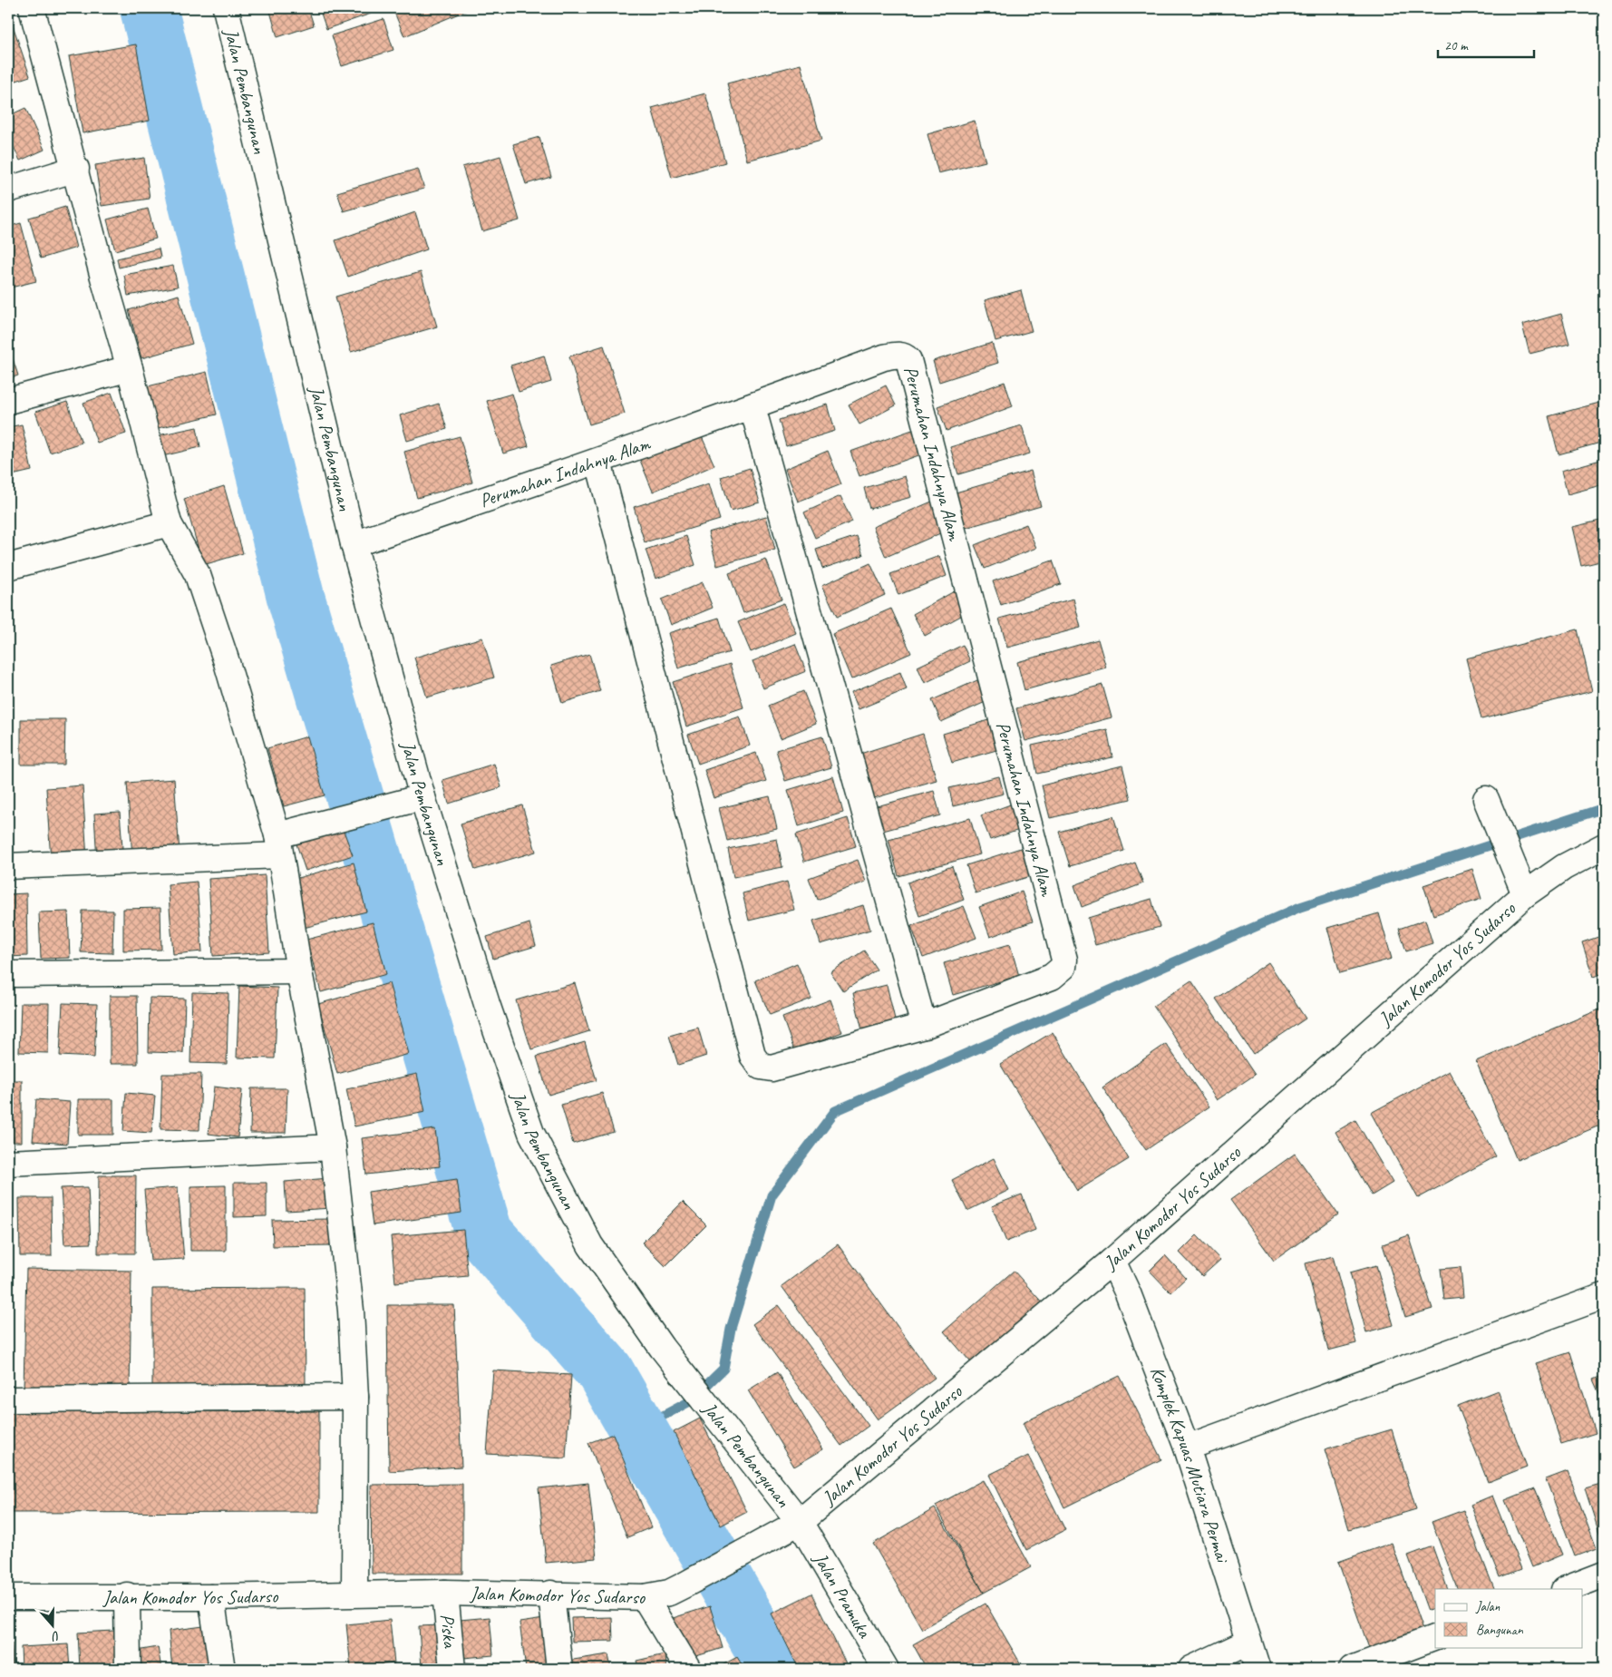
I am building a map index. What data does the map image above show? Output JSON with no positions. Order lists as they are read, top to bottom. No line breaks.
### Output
{"streets":{"street":["Jalan Pembangunan","Perumahan Indahnya Alam","Jalan Komodor Yos Sudarso","Komplek Kapuas Mutiara Permai","Jalan Pramuka","Piska"]},"crossings":[["Jalan Pembangunan","Perumahan Indahnya Alam"],["Jalan Pembangunan","Jalan Komodor Yos Sudarso"],["Jalan Pembangunan","Jalan Pramuka"],["Jalan Komodor Yos Sudarso","Komplek Kapuas Mutiara Permai"],["Jalan Komodor Yos Sudarso","Jalan Pramuka"],["Jalan Komodor Yos Sudarso","Piska"]],"legend":["Jalan","Bangunan"],"scale_bar":"20 m","north":"bottom"}
